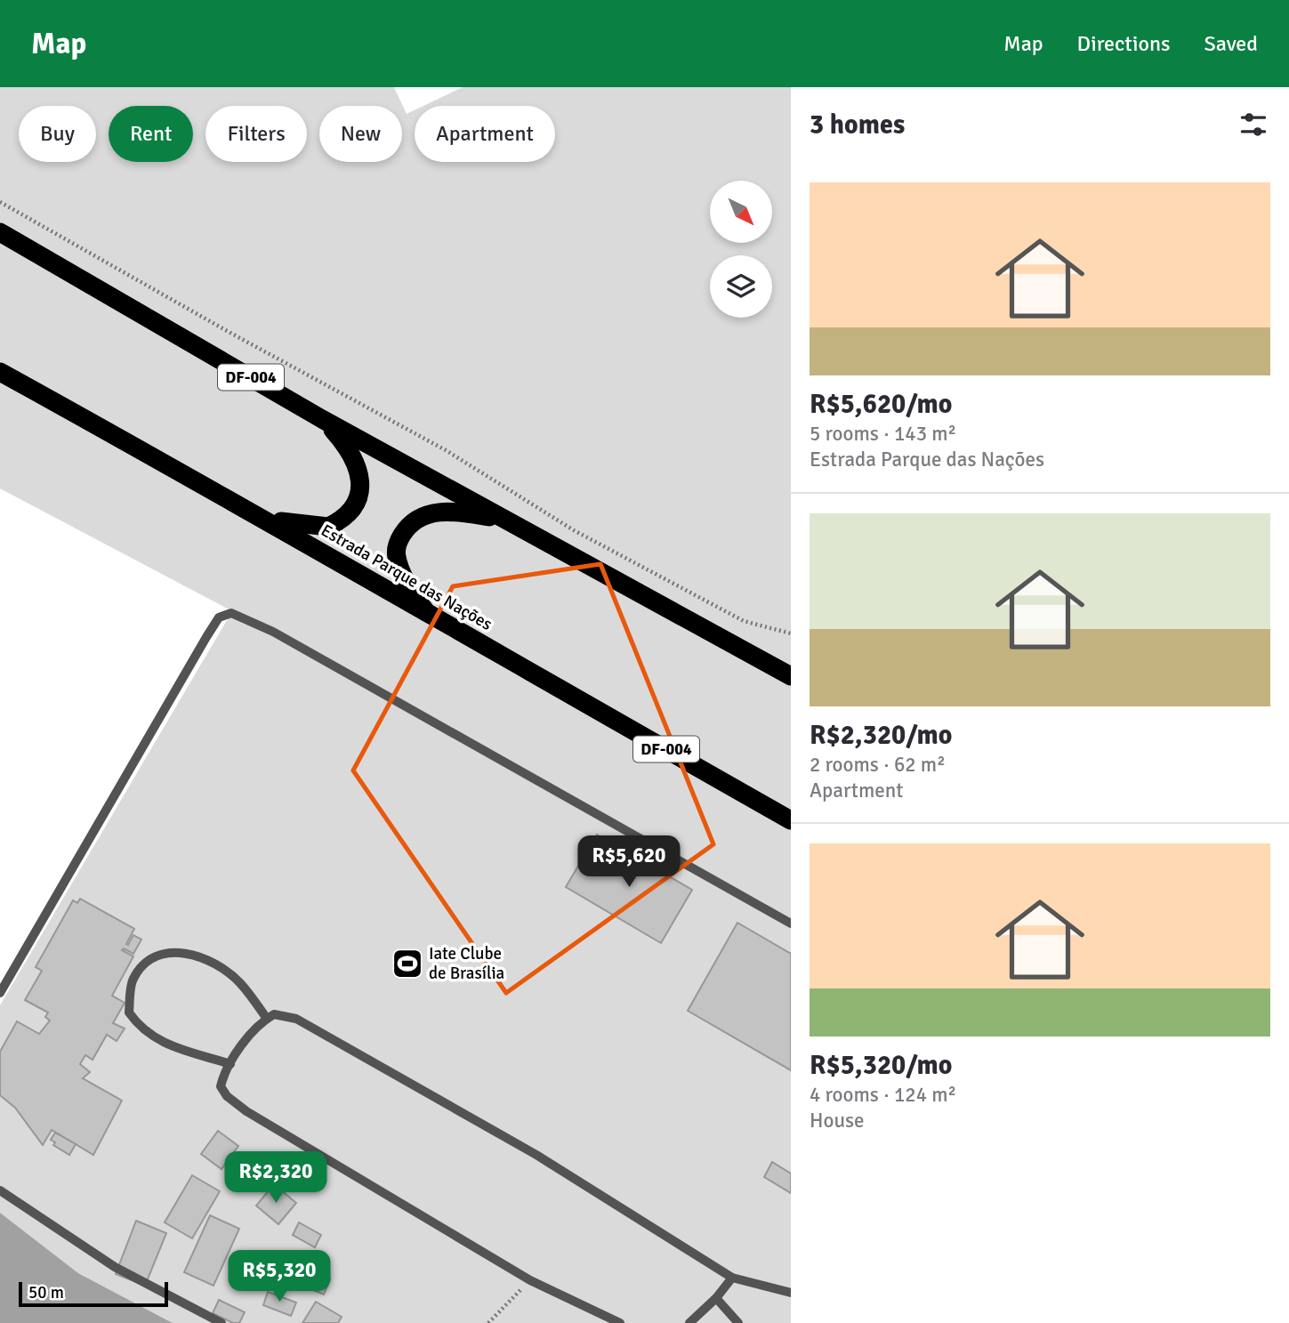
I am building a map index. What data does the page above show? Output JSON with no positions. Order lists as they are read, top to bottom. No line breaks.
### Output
{"streets":{"highway":["DF-004","Estrada Parque das Nações"]},"places":{"sports":["Iate Clube de Brasília"]},"scale_bar":"50 m","north":"bottom right","page":{"header":"Map","nav":["Map","Directions","Saved"],"heading":"3 homes","chip":["Buy","Rent","Filters","New","Apartment"],"list":[{"name":"R$5,620/mo","note":"5 rooms · 143 m² · Estrada Parque das Nações"},{"name":"R$2,320/mo","note":"2 rooms · 62 m² · Apartment"},{"name":"R$5,320/mo","note":"4 rooms · 124 m² · House"}],"price":["R$5,620","R$2,320","R$5,320"],"scale":"50 m"}}
